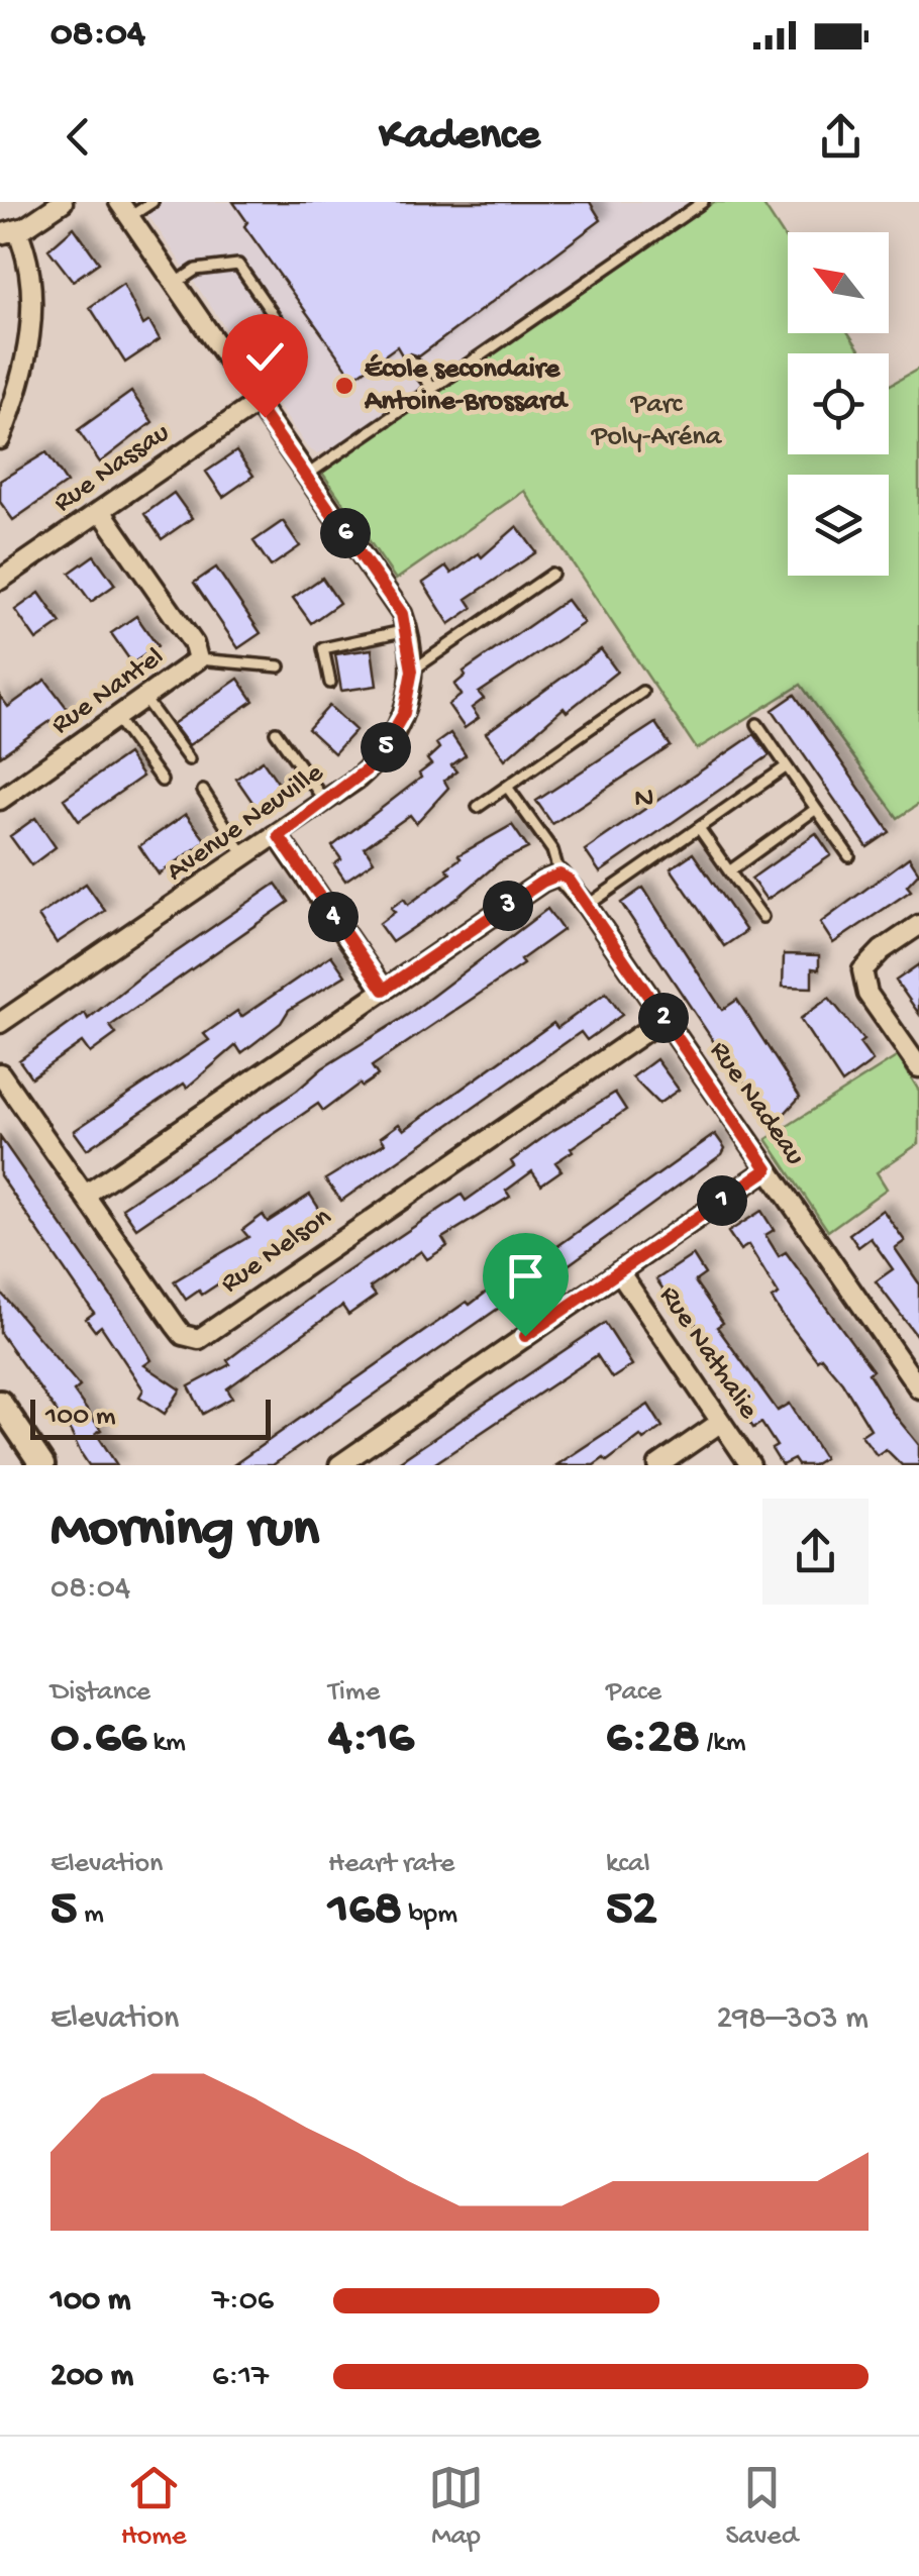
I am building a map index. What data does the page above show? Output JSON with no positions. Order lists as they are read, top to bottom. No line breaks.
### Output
{"streets":{"street":["Rue Nassau","Rue Nantel","Avenue Neuville","Rue Nadeau","Rue Nelson","Rue Nathalie"]},"crossings":[["Rue Nassau","Rue Nantel"],["Rue Nassau","Avenue Neuville"],["Rue Nadeau","Rue Nelson"]],"districts":["N"],"parks":["Parc Poly-Aréna"],"places":["École secondaire Antoine-Brossard"],"scale_bar":"100 m","north":"top left","page":{"status":"08:04","header":"Kadence","pins":["6","5","3","4","2","1"],"scale":"100 m","heading":["Morning run","08:04"],"stats":[["Distance","0.66 km"],["Time","4:16"],["Pace","6:28 /km"],["Elevation","5 m"],["Heart rate","168 bpm"],["kcal","52"]],"chart":["Elevation","298–303 m"],"list":[{"name":"100 m","note":"7:06"},{"name":"200 m","note":"6:17"}],"tabs":["Home","Map","Saved"]}}
